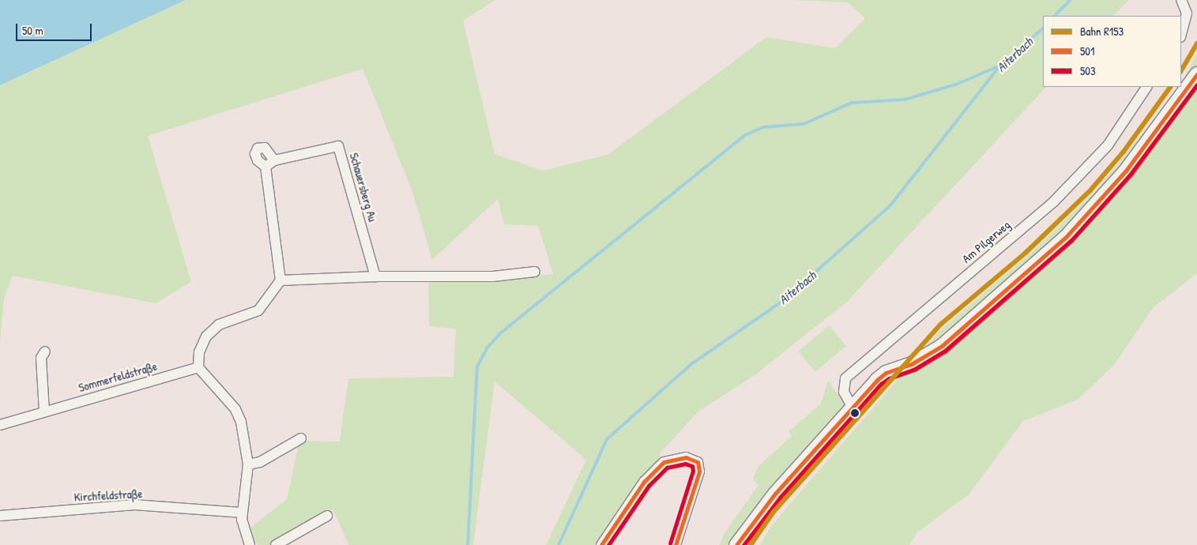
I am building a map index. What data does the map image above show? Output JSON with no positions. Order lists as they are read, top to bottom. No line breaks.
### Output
{"streets":{"street":["Schauersberg Au","Am Pilgerweg","Sommerfeldstraße","Kirchfeldstraße"]},"water":["Aiterbach"],"lines":["rail line R153","transit line 501","transit line 503"],"legend":["Bahn R153","501","503"],"scale_bar":"50 m"}
